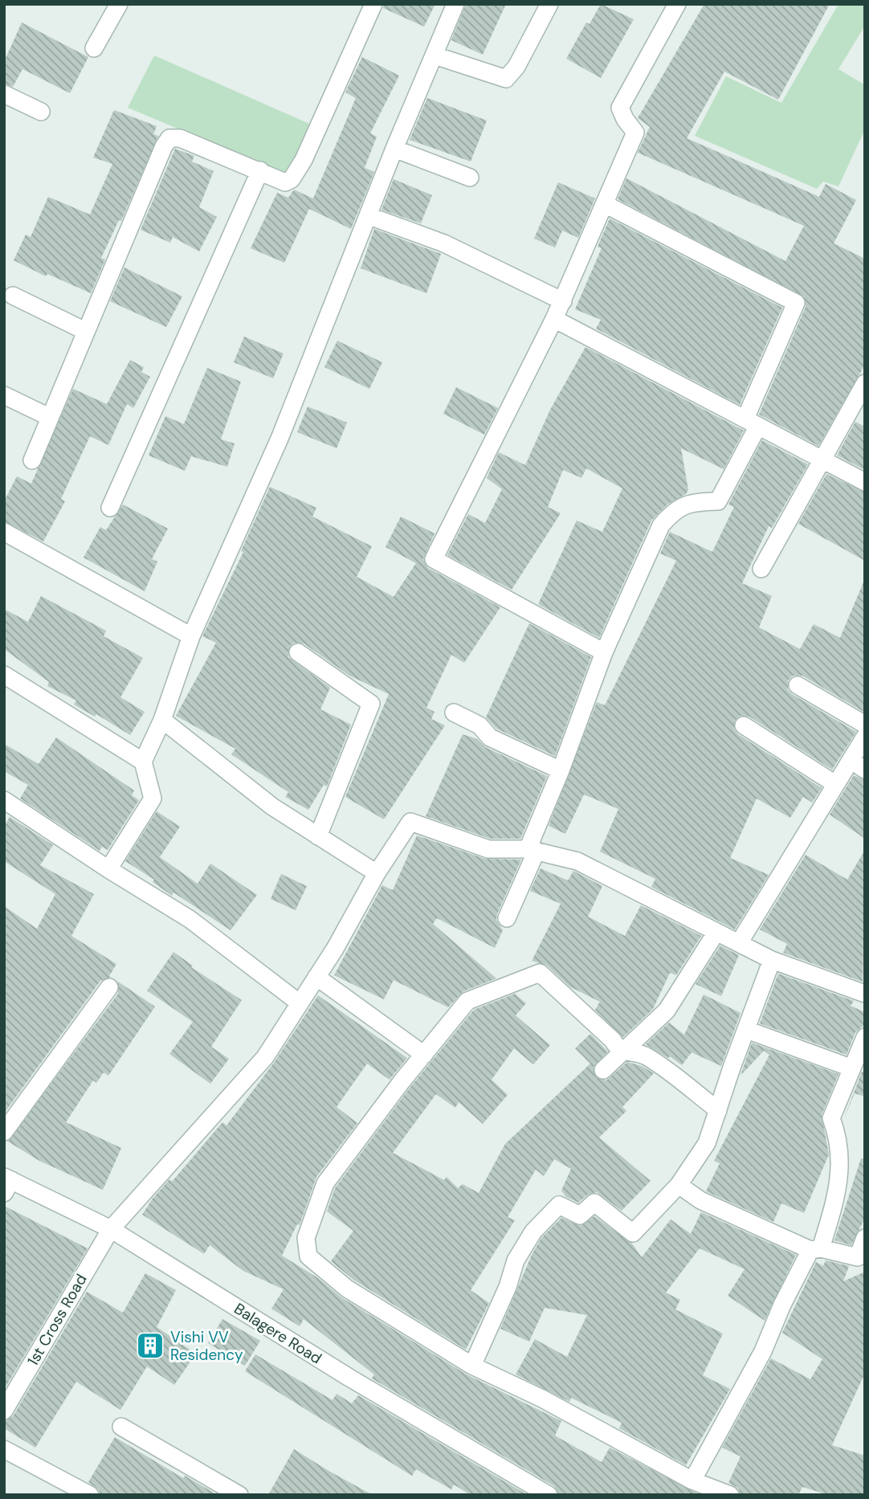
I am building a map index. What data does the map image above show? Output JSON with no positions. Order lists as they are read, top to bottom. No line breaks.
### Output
{"streets":{"street":["1st Cross Road","Balagere Road"]},"crossings":[["1st Cross Road","Balagere Road"]],"places":{"building":["Vishi VV Residency"]}}
